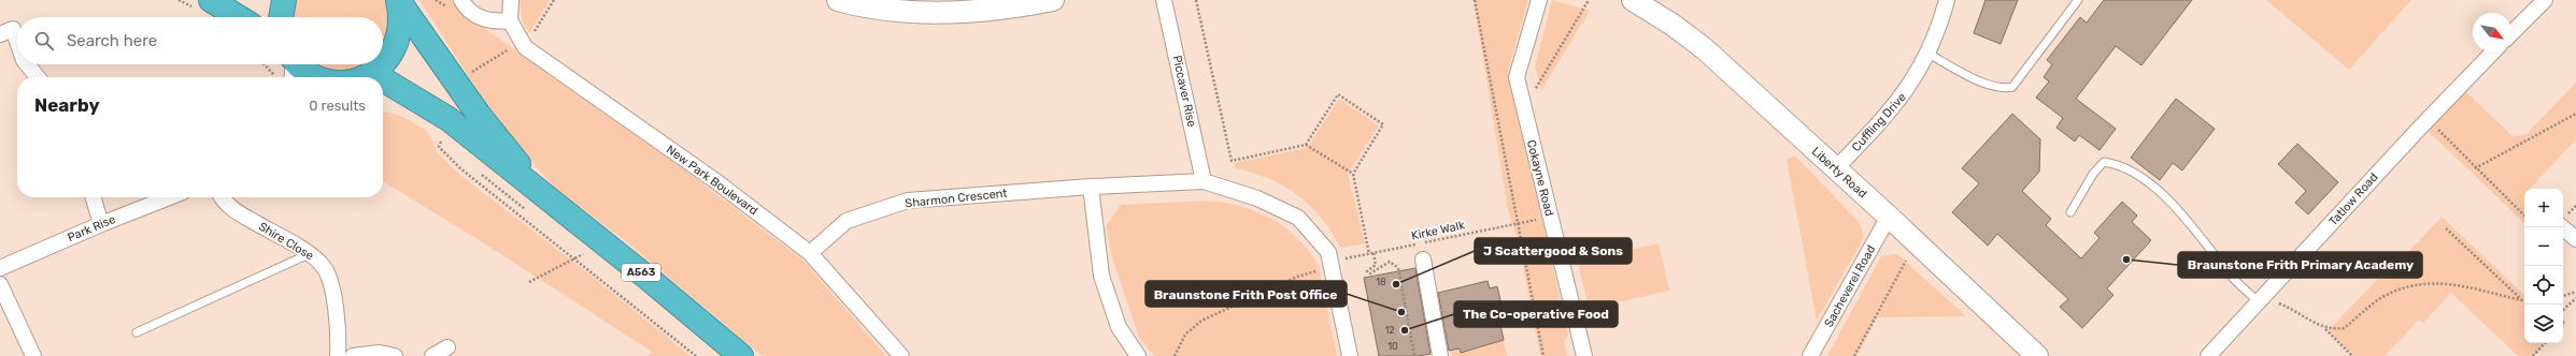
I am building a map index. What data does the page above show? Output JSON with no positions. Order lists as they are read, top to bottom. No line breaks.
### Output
{"streets":{"highway":["A563"],"street":["Piccaver Rise","Cuffling Drive","Liberty Road","Cokayne Road","New Park Boulevard","Sharmon Crescent","Tatlow Road","Park Rise","Shire Close","Sacheverel Road"],"path":["Kirke Walk"]},"crossings":[["Piccaver Rise","Sharmon Crescent"],["Cuffling Drive","Liberty Road"],["Liberty Road","Sacheverel Road"],["Cokayne Road","Kirke Walk"],["New Park Boulevard","Sharmon Crescent"],["Sharmon Crescent","Kirke Walk"]],"places":["Braunstone Frith Primary Academy","J Scattergood & Sons","Braunstone Frith Post Office","The Co-operative Food"],"house_numbers":["18","12","10"],"north":"bottom right","page":{"search":"Search here","heading":["Nearby","0 results"],"map_buttons":["+","−"]}}
